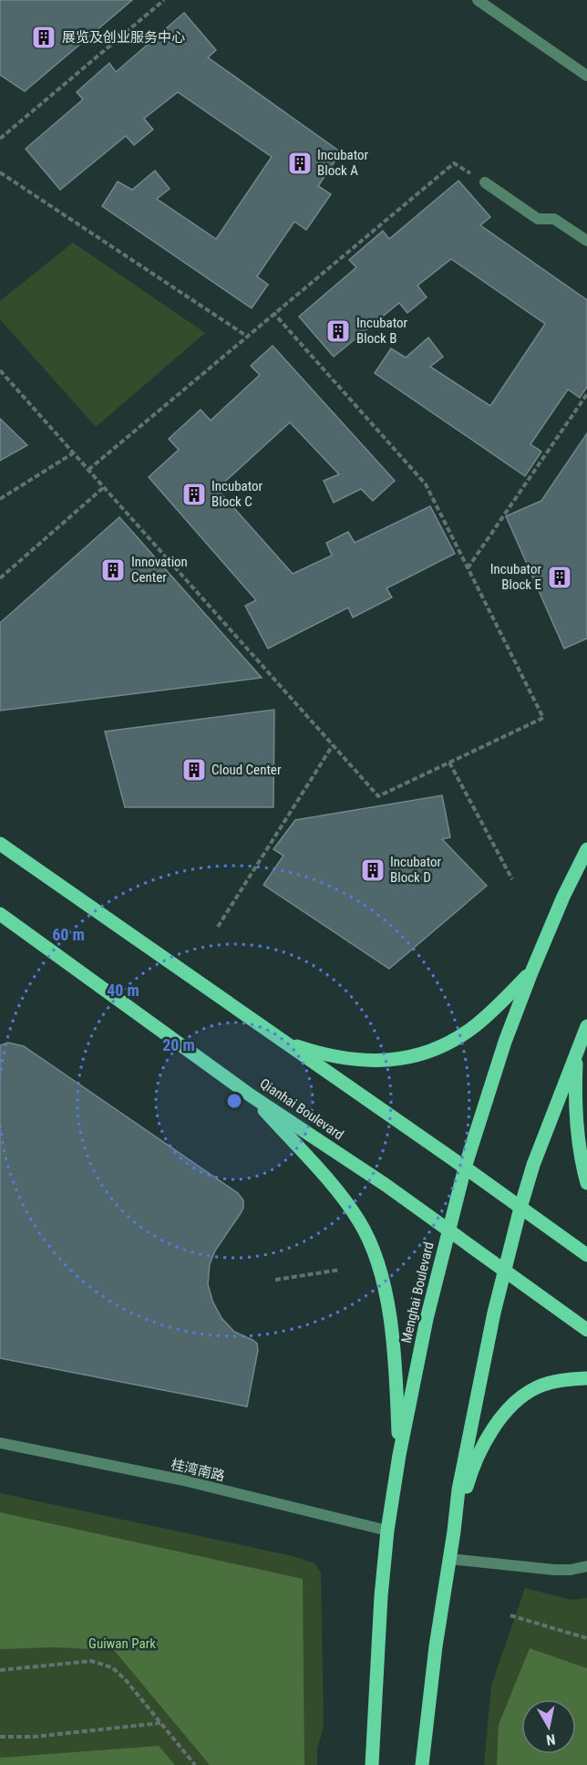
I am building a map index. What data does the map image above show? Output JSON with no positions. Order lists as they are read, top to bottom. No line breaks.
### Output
{"streets":{"main road":["Qianhai Boulevard","Menghai Boulevard"],"street":["桂湾南路"]},"crossings":[["Qianhai Boulevard","Menghai Boulevard"],["Menghai Boulevard","桂湾南路"]],"parks":["Guiwan Park"],"places":{"building":["展览及创业服务中心","Incubator Block A","Incubator Block B","Incubator Block C","Innovation Center","Incubator Block E","Cloud Center","Incubator Block D"]},"north":"bottom","rings":["60 m","40 m","20 m"]}
